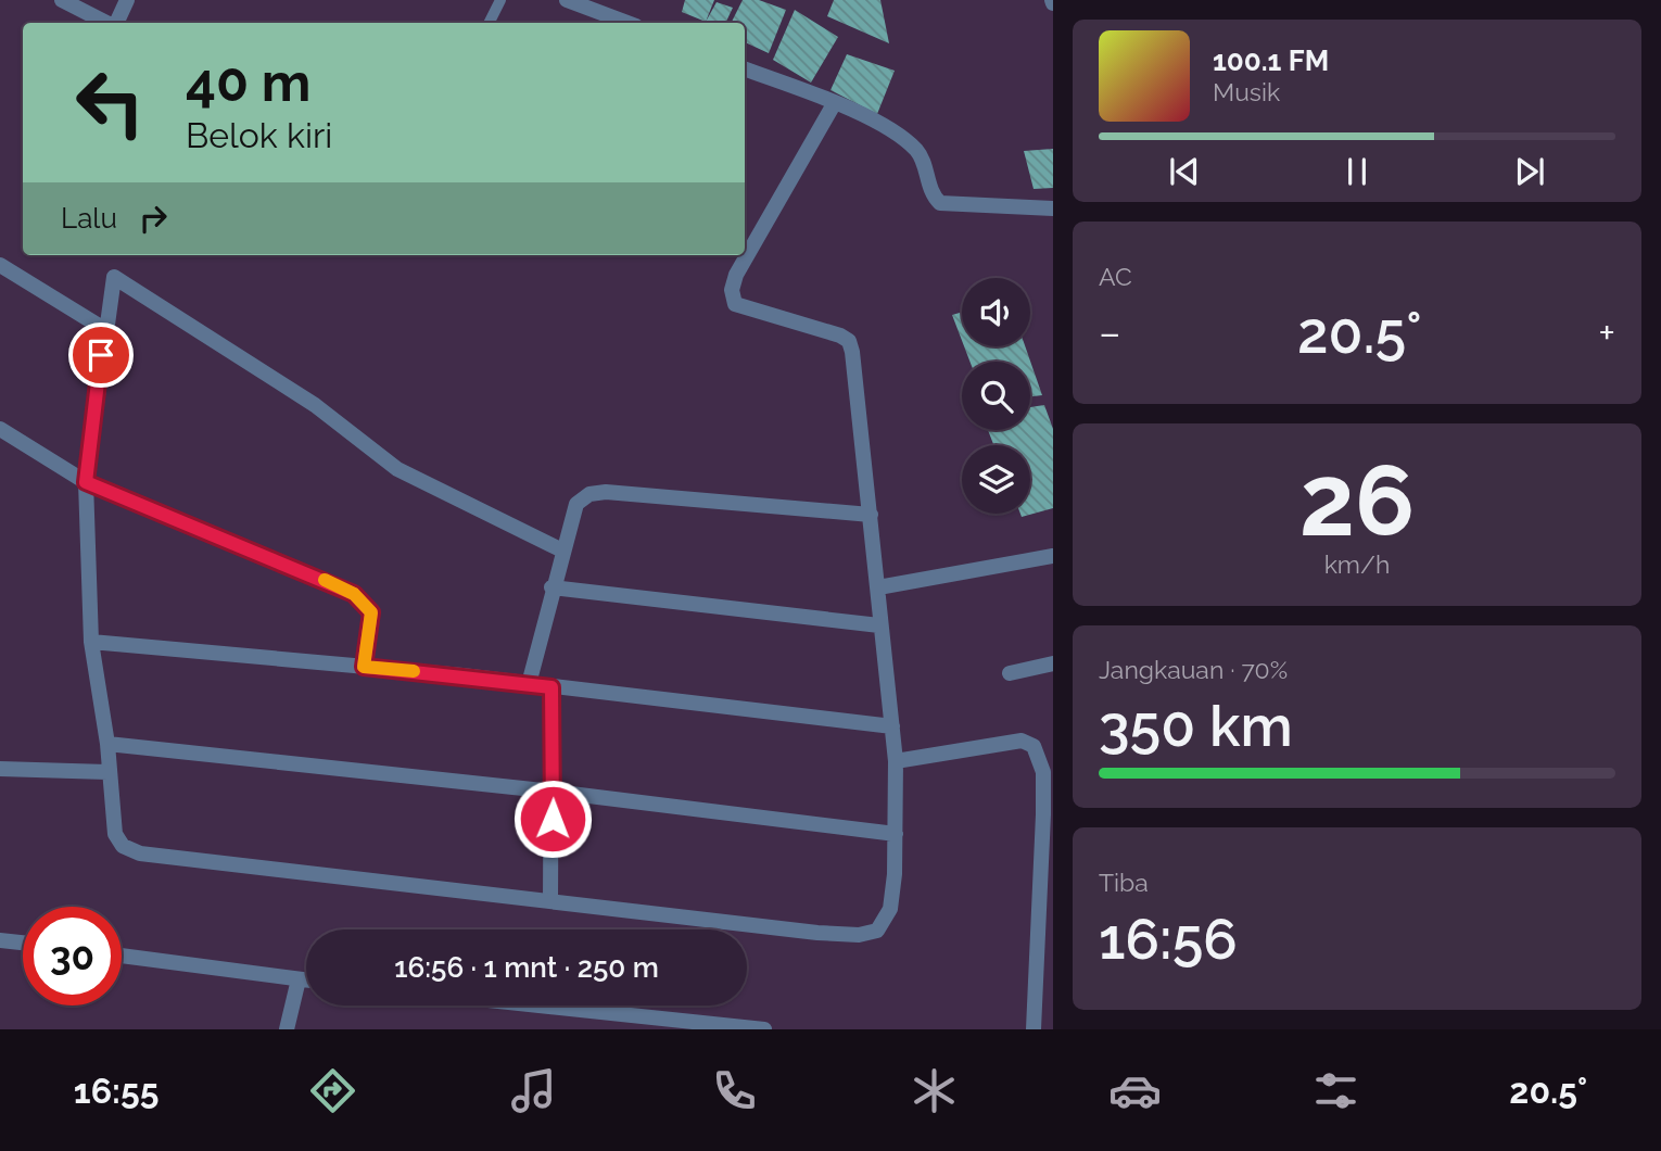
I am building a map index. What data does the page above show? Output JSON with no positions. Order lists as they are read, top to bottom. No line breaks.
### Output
{"page":{"turn":["40 m","Belok kiri"],"song":["100.1 FM","Musik"],"then":"Lalu","tile":["AC",["26","km/h"],["Jangkauan · 70%","350 km"],["Tiba","16:56"]],"heat":["−","20.5°","+"],"limit":"30","trip":"16:56 · 1 mnt · 250 m","tabs":["16:55","20.5°"]}}
